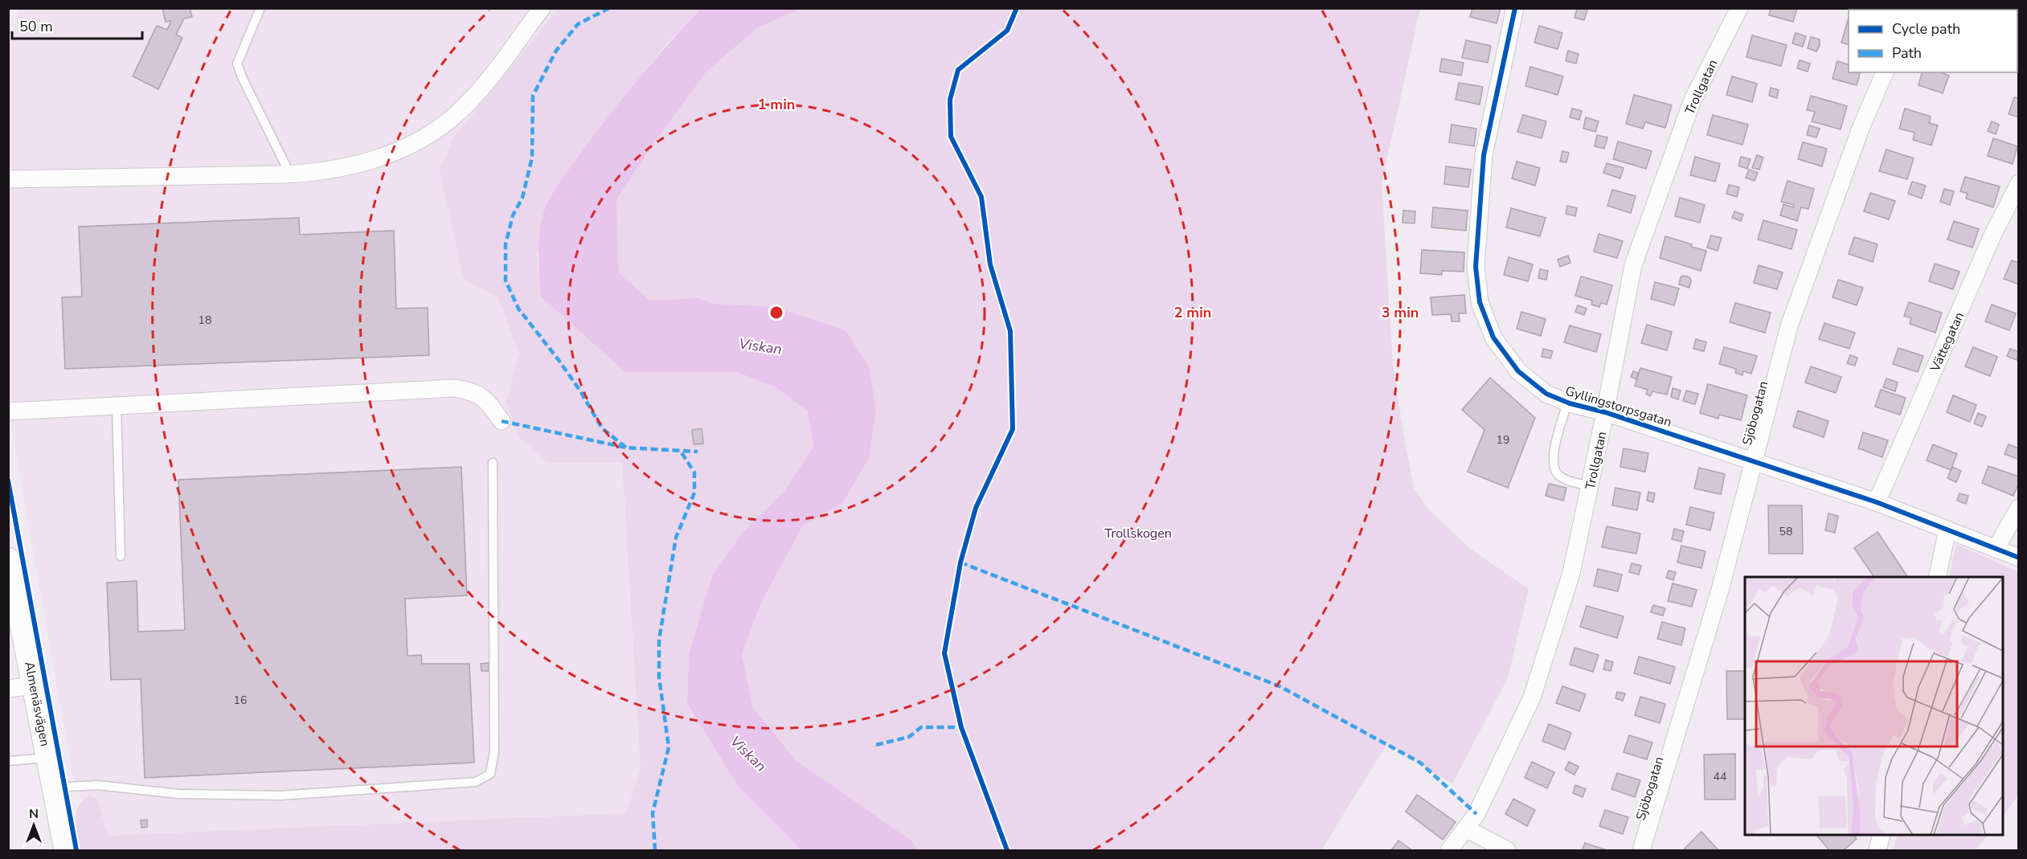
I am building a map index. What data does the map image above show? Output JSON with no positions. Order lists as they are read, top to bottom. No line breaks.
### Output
{"streets":{"street":["Trollgatan","Vättegatan","Gyllingstorpsgatan","Sjöbogatan","Almenäsvägen"]},"crossings":[["Trollgatan","Gyllingstorpsgatan"],["Vättegatan","Gyllingstorpsgatan"],["Gyllingstorpsgatan","Sjöbogatan"]],"water":["Viskan"],"parks":["Trollskogen"],"house_numbers":["18","19","58","16","44"],"legend":["Cycle path","Path"],"scale_bar":"50 m","north":"top","rings":["1 min","2 min","3 min"]}
